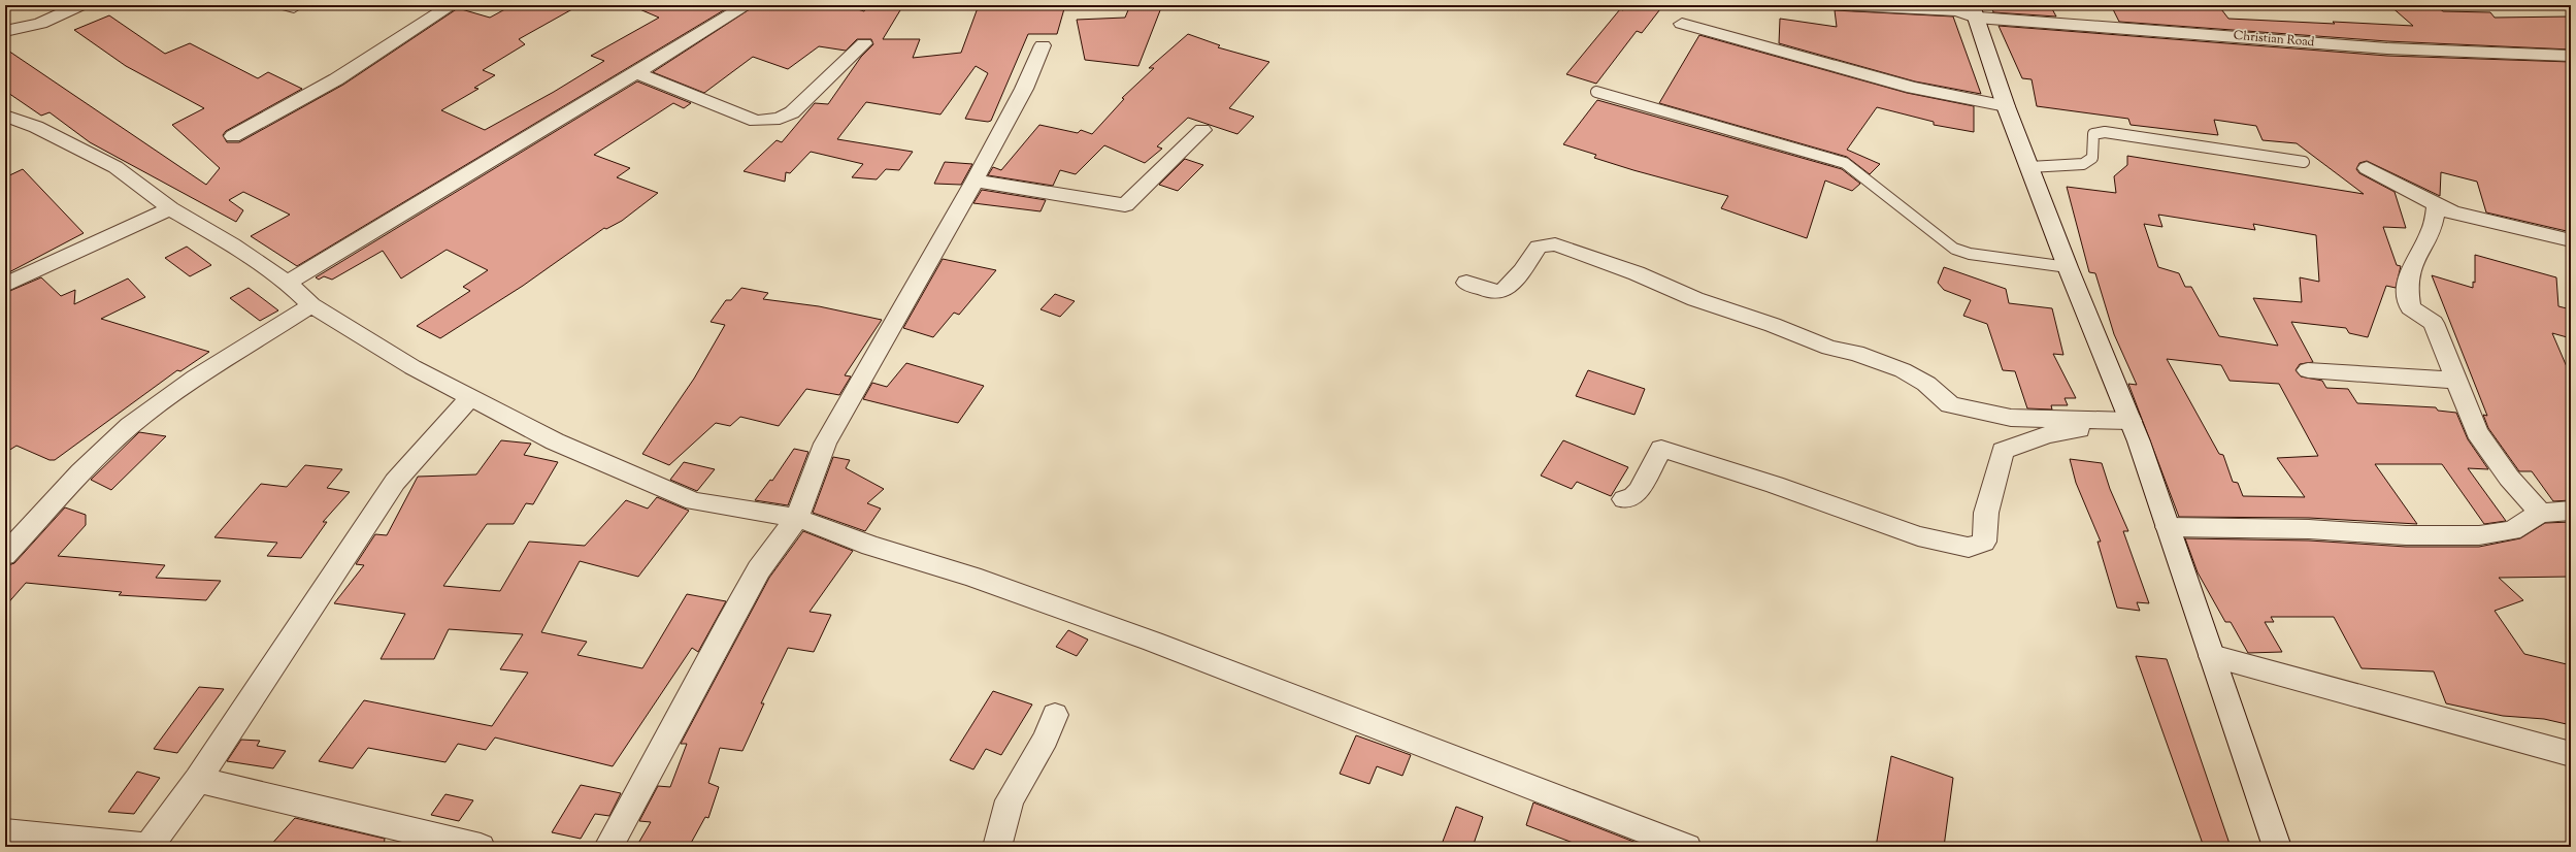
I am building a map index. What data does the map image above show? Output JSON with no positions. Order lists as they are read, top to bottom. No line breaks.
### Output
{"streets":{"street":["Christian Road"]}}
